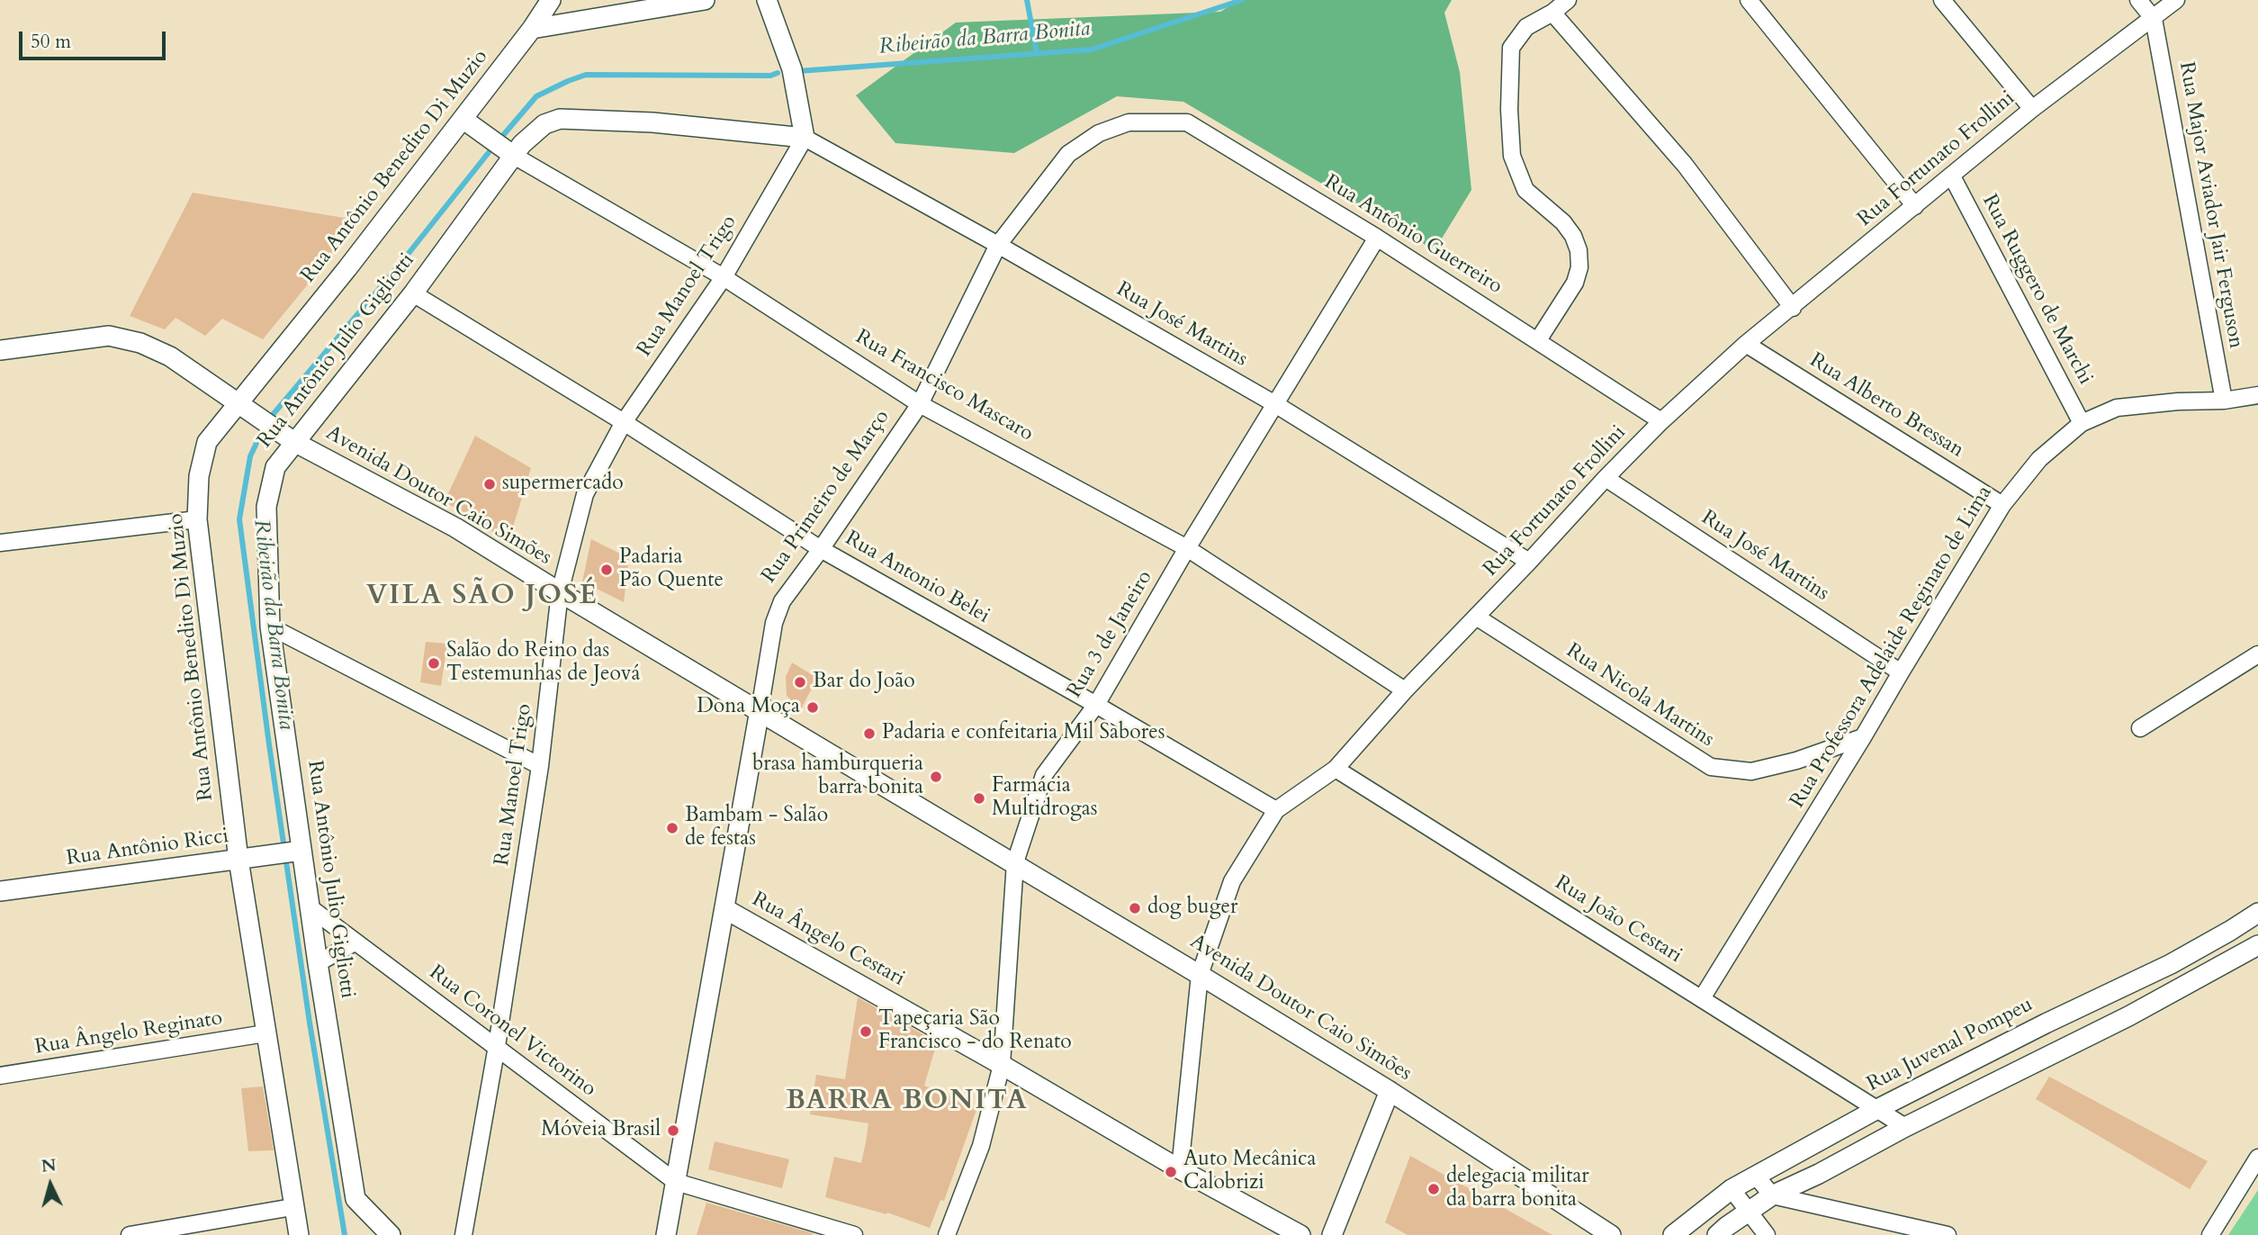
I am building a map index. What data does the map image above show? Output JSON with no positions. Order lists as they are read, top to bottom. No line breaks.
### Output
{"streets":{"street":["Rua Fortunato Frollini","Rua Antônio Benedito Di Muzio","Rua Major Aviador Jair Ferguson","Rua Antônio Guerreiro","Rua Manoel Trigo","Rua Ruggero de Marchi","Rua José Martins","Rua Antônio Julio Gigliotti","Rua Francisco Mascaro","Rua Alberto Bressan","Avenida Doutor Caio Simões","Rua Primeiro de Março","Rua Antonio Belei","Rua 3 de Janeiro","Rua Professora Adelaide Reginato de Lima","Rua Nicola Martins","Rua Antônio Ricci","Rua João Cestari","Rua Ângelo Cestari","Rua Coronel Victorino","Rua Ângelo Reginato","Rua Juvenal Pompeu"]},"crossings":[["Rua Fortunato Frollini","Rua Major Aviador Jair Ferguson"],["Rua Fortunato Frollini","Rua Antônio Guerreiro"],["Rua Fortunato Frollini","Rua Ruggero de Marchi"],["Rua Fortunato Frollini","Rua José Martins"],["Rua Fortunato Frollini","Rua Francisco Mascaro"],["Rua Fortunato Frollini","Rua Alberto Bressan"],["Rua Fortunato Frollini","Avenida Doutor Caio Simões"],["Rua Fortunato Frollini","Rua Antonio Belei"],["Rua Fortunato Frollini","Rua Nicola Martins"],["Rua Fortunato Frollini","Rua João Cestari"],["Rua Fortunato Frollini","Rua Ângelo Cestari"],["Rua Antônio Benedito Di Muzio","Rua Francisco Mascaro"],["Rua Antônio Benedito Di Muzio","Avenida Doutor Caio Simões"],["Rua Antônio Benedito Di Muzio","Rua Antônio Ricci"],["Rua Antônio Benedito Di Muzio","Rua Ângelo Reginato"],["Rua Major Aviador Jair Ferguson","Rua Professora Adelaide Reginato de Lima"],["Rua Antônio Guerreiro","Rua Primeiro de Março"],["Rua Antônio Guerreiro","Rua 3 de Janeiro"],["Rua Manoel Trigo","Rua José Martins"],["Rua Manoel Trigo","Rua Antônio Julio Gigliotti"],["Rua Manoel Trigo","Rua Francisco Mascaro"],["Rua Manoel Trigo","Avenida Doutor Caio Simões"],["Rua Manoel Trigo","Rua Antonio Belei"],["Rua Manoel Trigo","Rua Coronel Victorino"],["Rua Ruggero de Marchi","Rua Professora Adelaide Reginato de Lima"],["Rua José Martins","Rua Antônio Julio Gigliotti"],["Rua José Martins","Rua Primeiro de Março"],["Rua José Martins","Rua 3 de Janeiro"],["Rua José Martins","Rua Professora Adelaide Reginato de Lima"],["Rua Antônio Julio Gigliotti","Rua Francisco Mascaro"],["Rua Antônio Julio Gigliotti","Avenida Doutor Caio Simões"],["Rua Antônio Julio Gigliotti","Rua Antonio Belei"],["Rua Antônio Julio Gigliotti","Rua Antônio Ricci"],["Rua Antônio Julio Gigliotti","Rua Coronel Victorino"],["Rua Francisco Mascaro","Rua Primeiro de Março"],["Rua Francisco Mascaro","Rua 3 de Janeiro"],["Rua Alberto Bressan","Rua Professora Adelaide Reginato de Lima"],["Avenida Doutor Caio Simões","Rua Primeiro de Março"],["Avenida Doutor Caio Simões","Rua 3 de Janeiro"],["Rua Primeiro de Março","Rua Antonio Belei"],["Rua Primeiro de Março","Rua Ângelo Cestari"],["Rua Primeiro de Março","Rua Coronel Victorino"],["Rua Antonio Belei","Rua 3 de Janeiro"],["Rua 3 de Janeiro","Rua Ângelo Cestari"],["Rua Professora Adelaide Reginato de Lima","Rua Nicola Martins"],["Rua Professora Adelaide Reginato de Lima","Rua João Cestari"],["Rua João Cestari","Rua Juvenal Pompeu"]],"districts":["VILA SÃO JOSÉ","BARRA BONITA"],"water":["Ribeirão da Barra Bonita"],"places":["supermercado","Padaria Pão Quente","Salão do Reino das Testemunhas de Jeová","Bar do João","Dona Moça","Padaria e confeitaria Mil Sabores","brasa hamburqueria barra bonita","Farmácia Multidrogas","Bambam - Salão de festas","dog buger","Tapeçaria São Francisco - do Renato","Móveia Brasil","Auto Mecânica Calobrizi","delegacia militar da barra bonita"],"scale_bar":"50 m","north":"top"}
